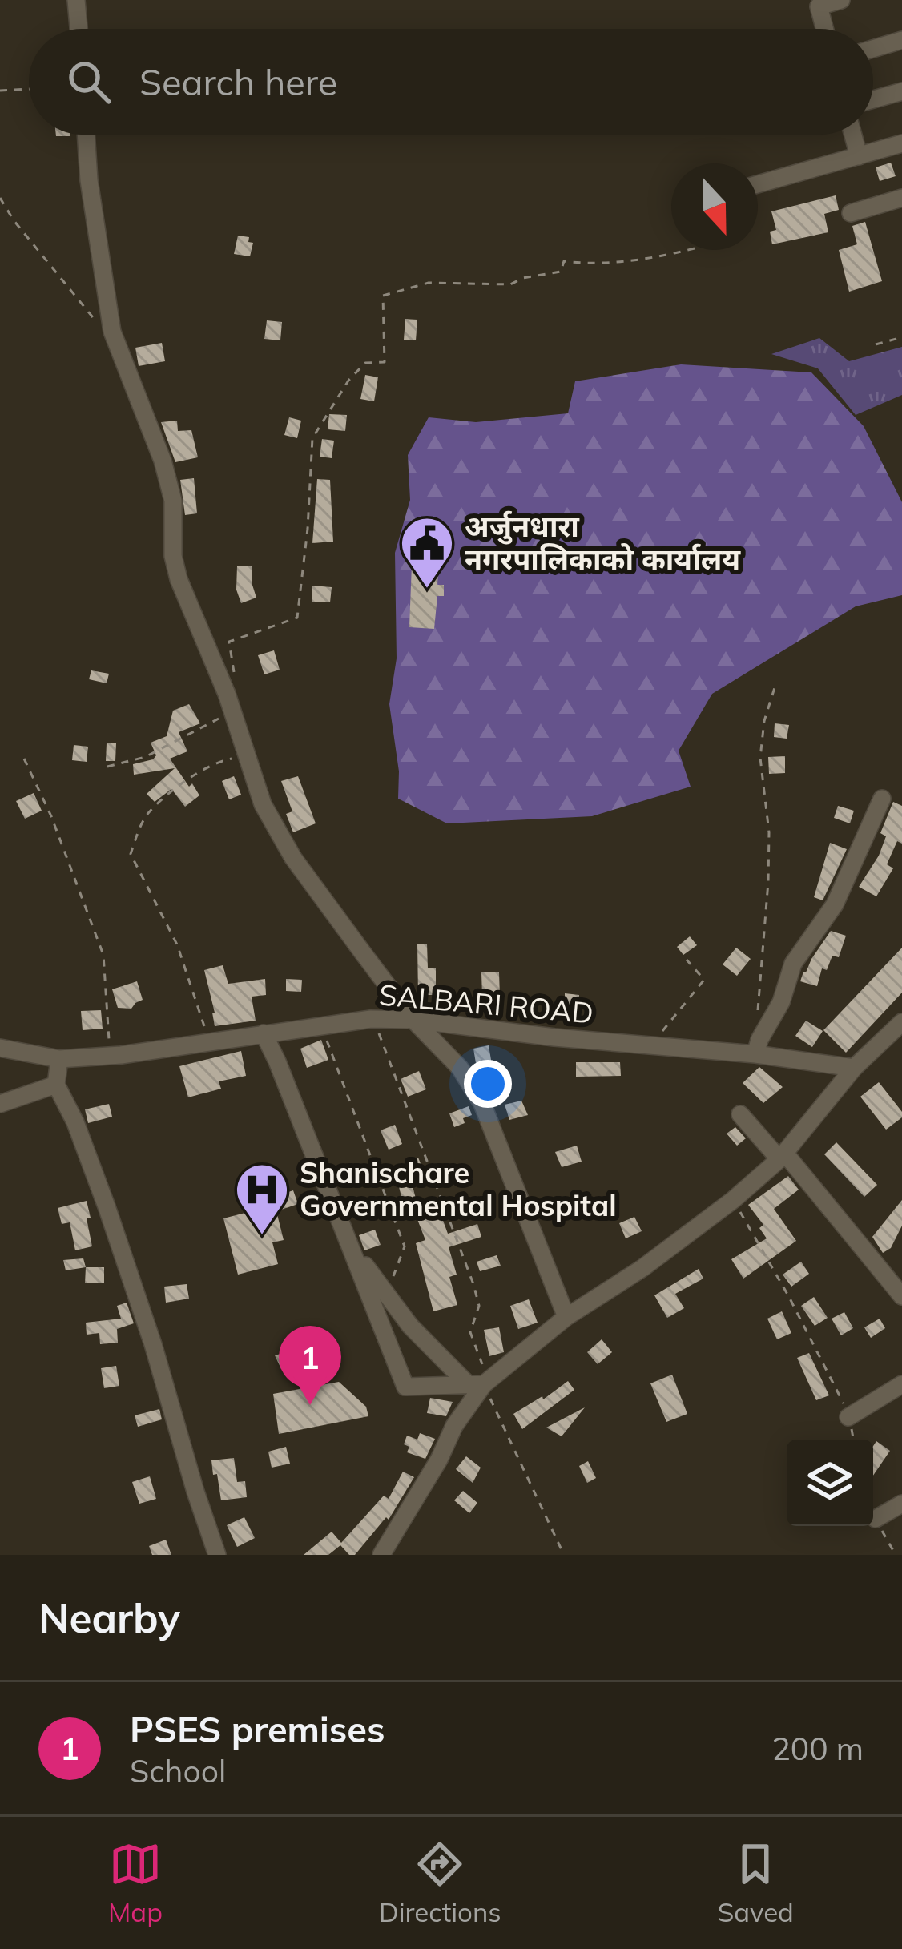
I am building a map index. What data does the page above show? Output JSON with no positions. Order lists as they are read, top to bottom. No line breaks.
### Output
{"streets":{"street":["SALBARI ROAD"]},"places":{"public building":["अर्जुनधारा नगरपालिकाको कार्यालय"],"hospital":["Shanischare Governmental Hospital"]},"north":"bottom","page":{"search":"Search here","pins":"1","heading":"Nearby","list":[{"mark":"1","name":"PSES premises","note":"School","value":"200 m"}],"nav":["Map","Directions","Saved"]}}
